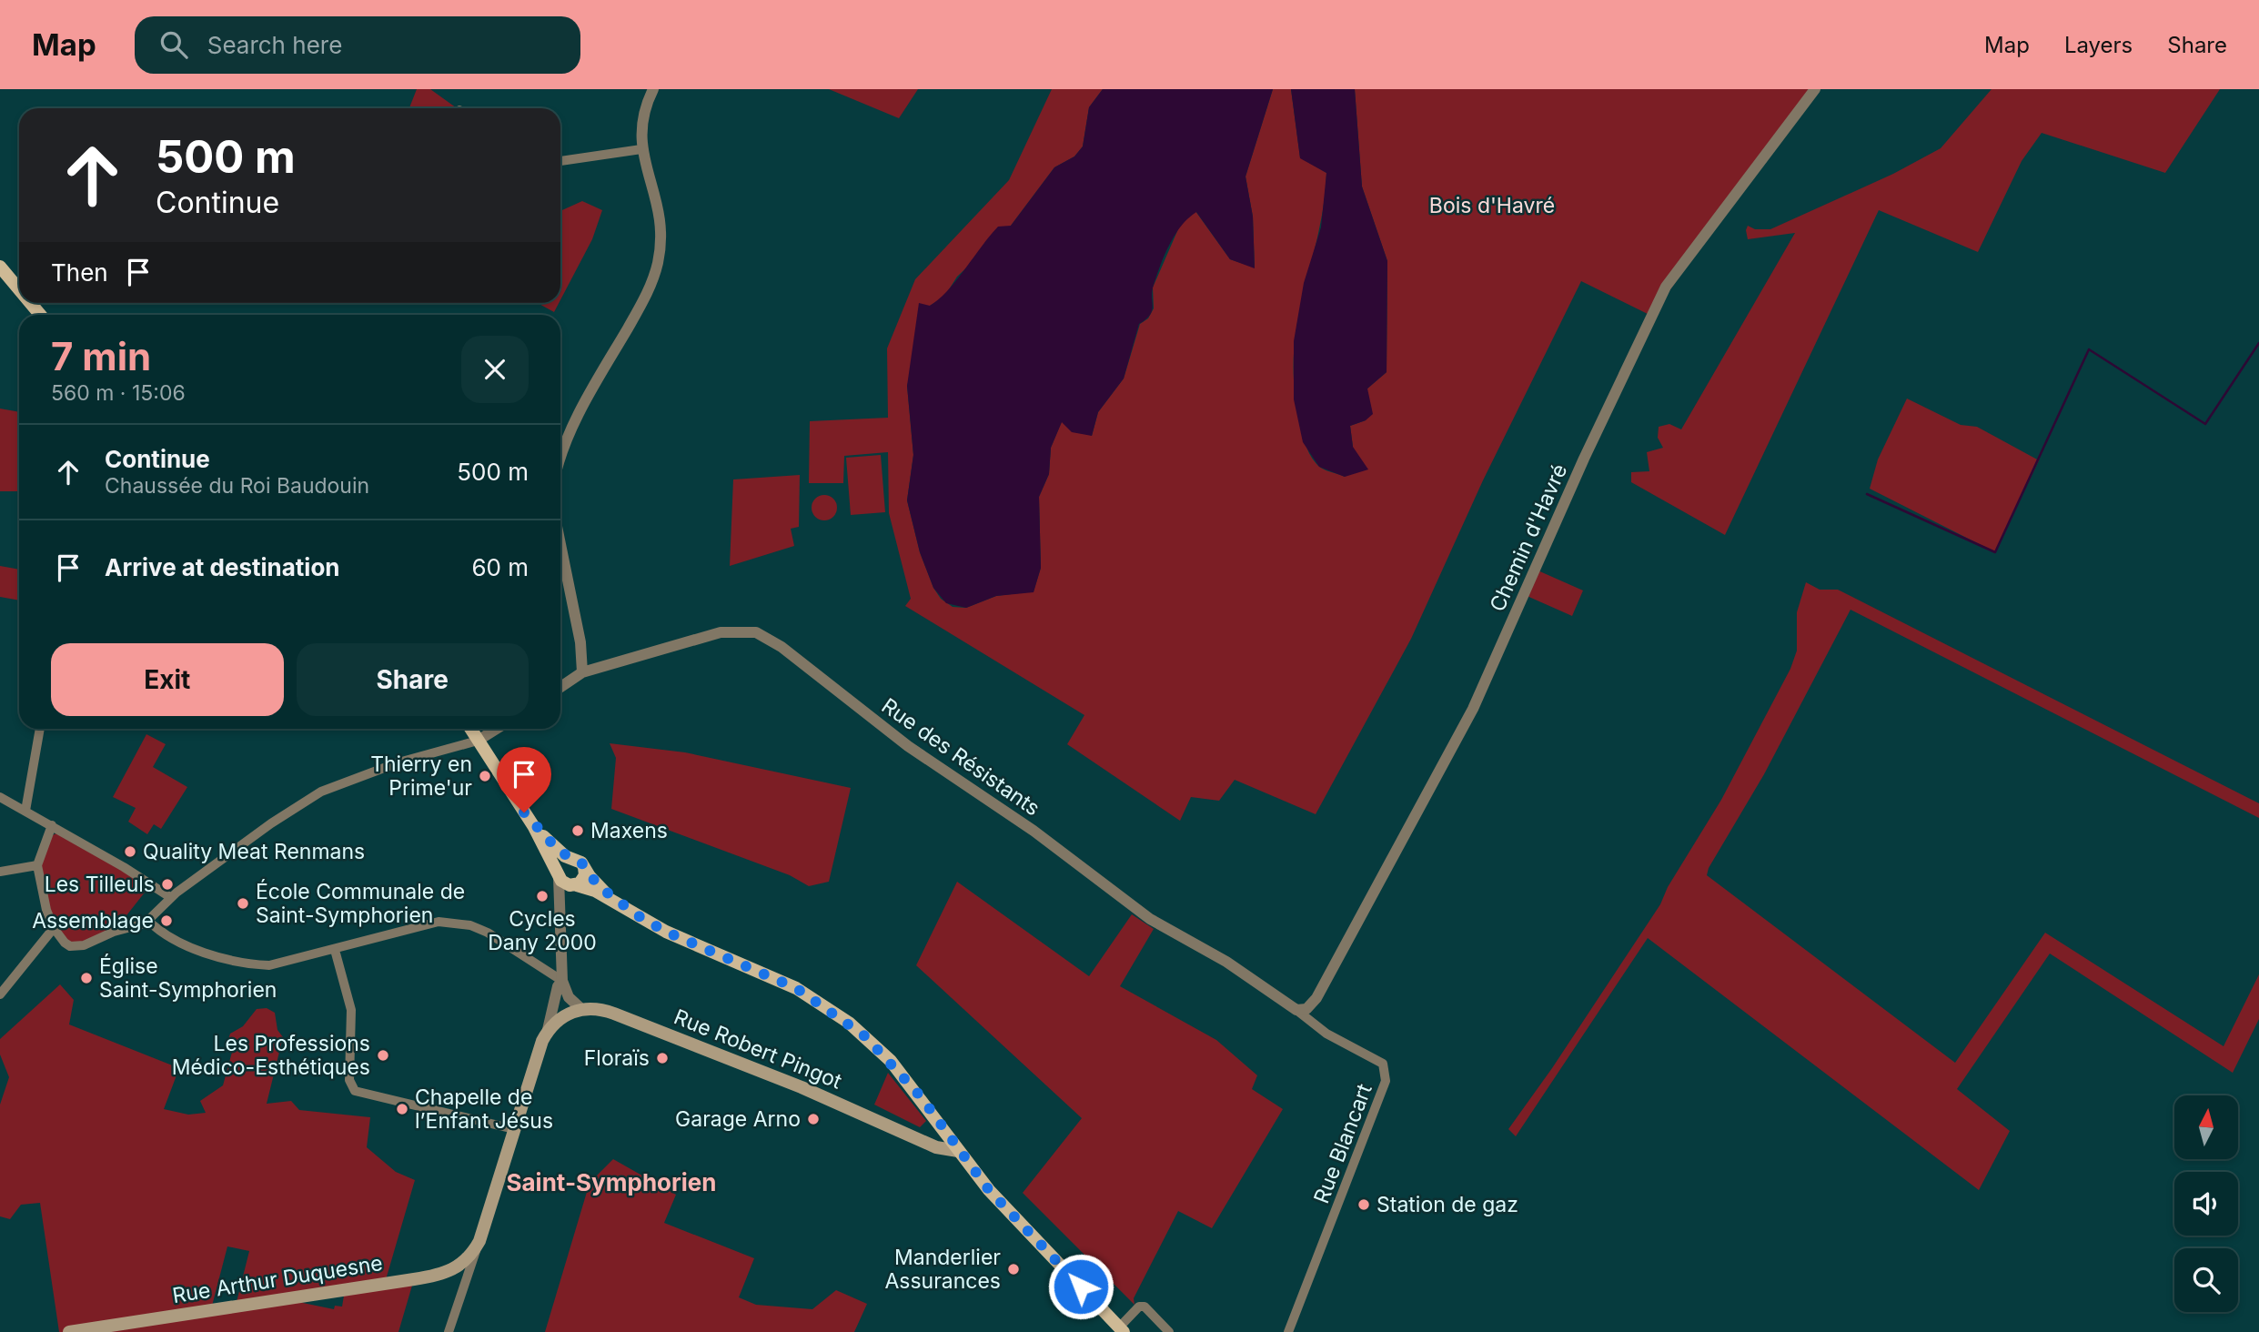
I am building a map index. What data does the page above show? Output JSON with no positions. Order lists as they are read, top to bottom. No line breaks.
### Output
{"streets":{"main road":["Rue Robert Pingot","Rue Arthur Duquesne"],"street":["Chemin d'Havré","Rue des Résistants","Rue Blancart"]},"crossings":[["Chemin d'Havré","Rue des Résistants"],["Chemin d'Havré","Rue Blancart"],["Rue des Résistants","Rue Blancart"]],"districts":["Saint-Symphorien"],"parks":["Bois d'Havré"],"places":["Thierry en Prime'ur","Maxens","Quality Meat Renmans","Les Tilleuls","Cycles Dany 2000","École Communale de Saint-Symphorien","Assemblage","Église Saint-Symphorien","Les Professions Médico-Esthétiques","Floraïs","Chapelle de l’Enfant Jésus","Garage Arno","Station de gaz","Manderlier Assurances"],"north":"top","page":{"header":"Map","search":"Search here","nav":["Map","Layers","Share"],"turn":["500 m","Continue"],"then":"Then","heading":["7 min","560 m · 15:06"],"list":[{"name":"Continue","note":"Chaussée du Roi Baudouin","value":"500 m"},{"name":"Arrive at destination","value":"60 m"}],"buttons":["Exit","Share"]}}
